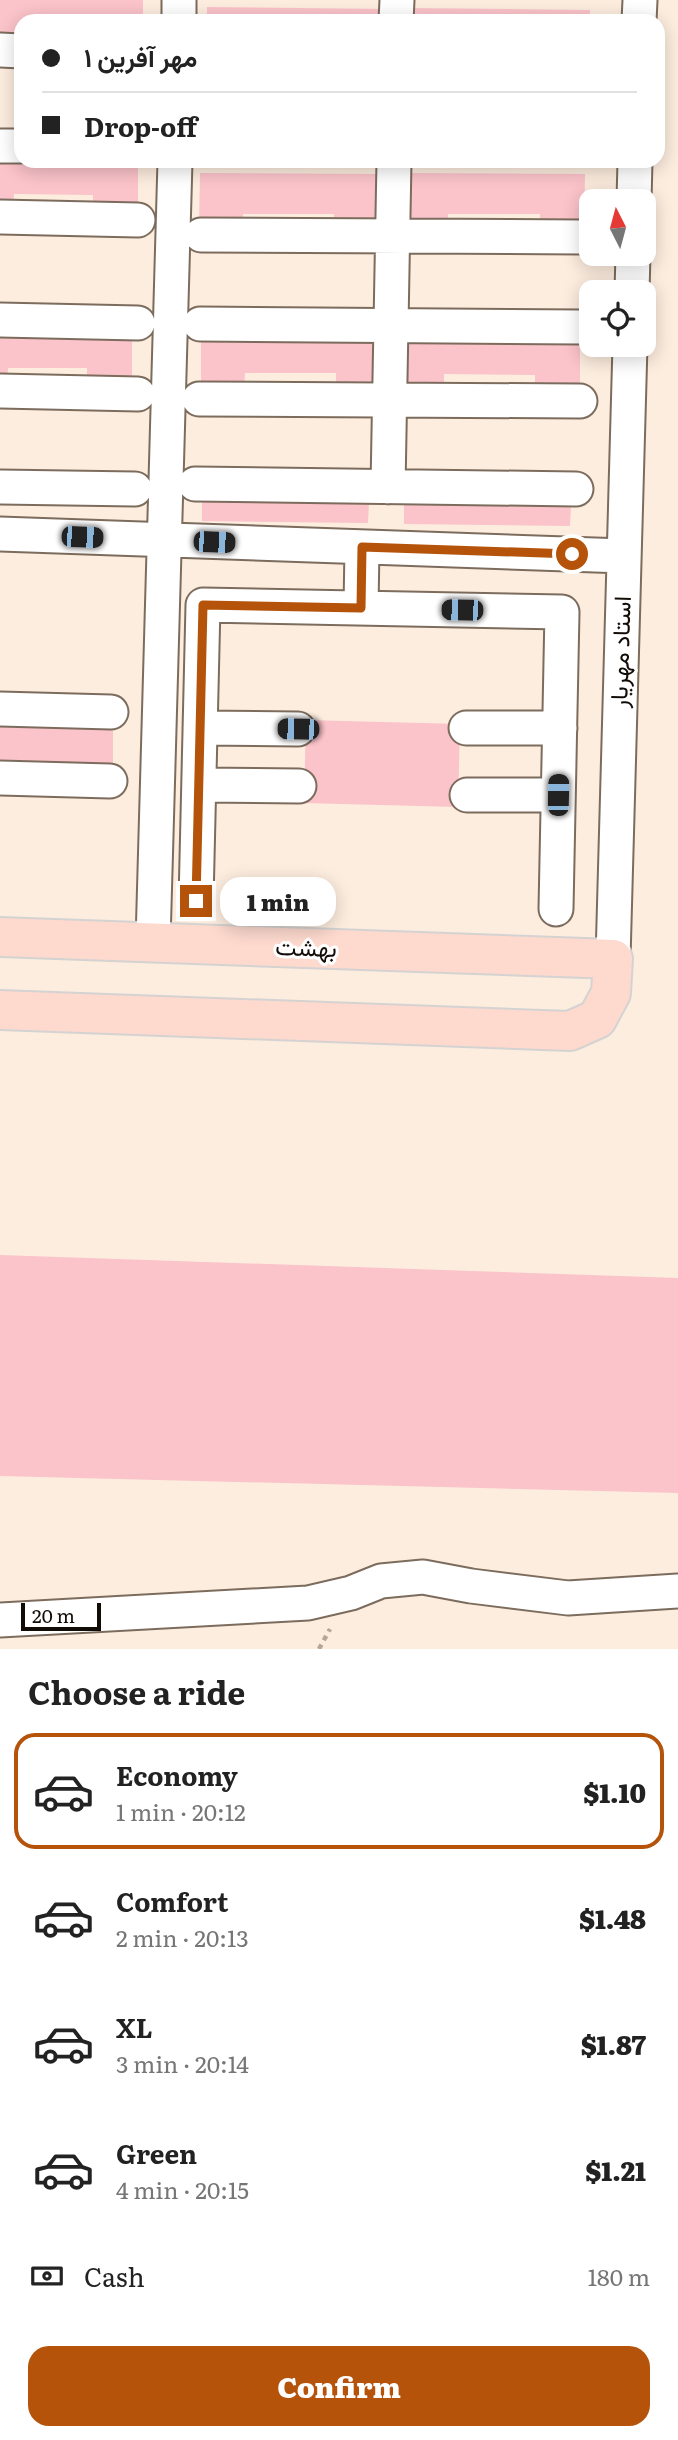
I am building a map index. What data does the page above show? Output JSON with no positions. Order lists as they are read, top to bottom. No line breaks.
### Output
{"streets":{"main road":["بهشت"],"street":["استاد مهریار"]},"crossings":[["استاد مهریار","بهشت"]],"scale_bar":"20 m","north":"top","page":{"banner":["مهر آفرین ۱","Drop-off"],"bubble":"1 min","scale":"20 m","heading":"Choose a ride","list":[{"name":"Economy","note":"1 min · 20:12","value":"$1.10"},{"name":"Comfort","note":"2 min · 20:13","value":"$1.48"},{"name":"XL","note":"3 min · 20:14","value":"$1.87"},{"name":"Green","note":"4 min · 20:15","value":"$1.21"}],"pay":["Cash","180 m"],"buttons":"Confirm"}}
